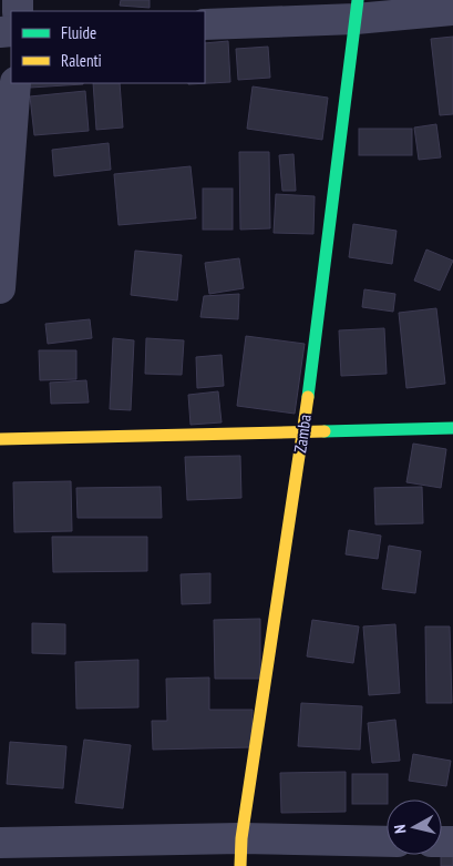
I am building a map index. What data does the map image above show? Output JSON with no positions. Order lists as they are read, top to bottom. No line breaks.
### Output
{"streets":{"street":["Zamba"]},"legend":["Fluide","Ralenti"],"north":"left"}
